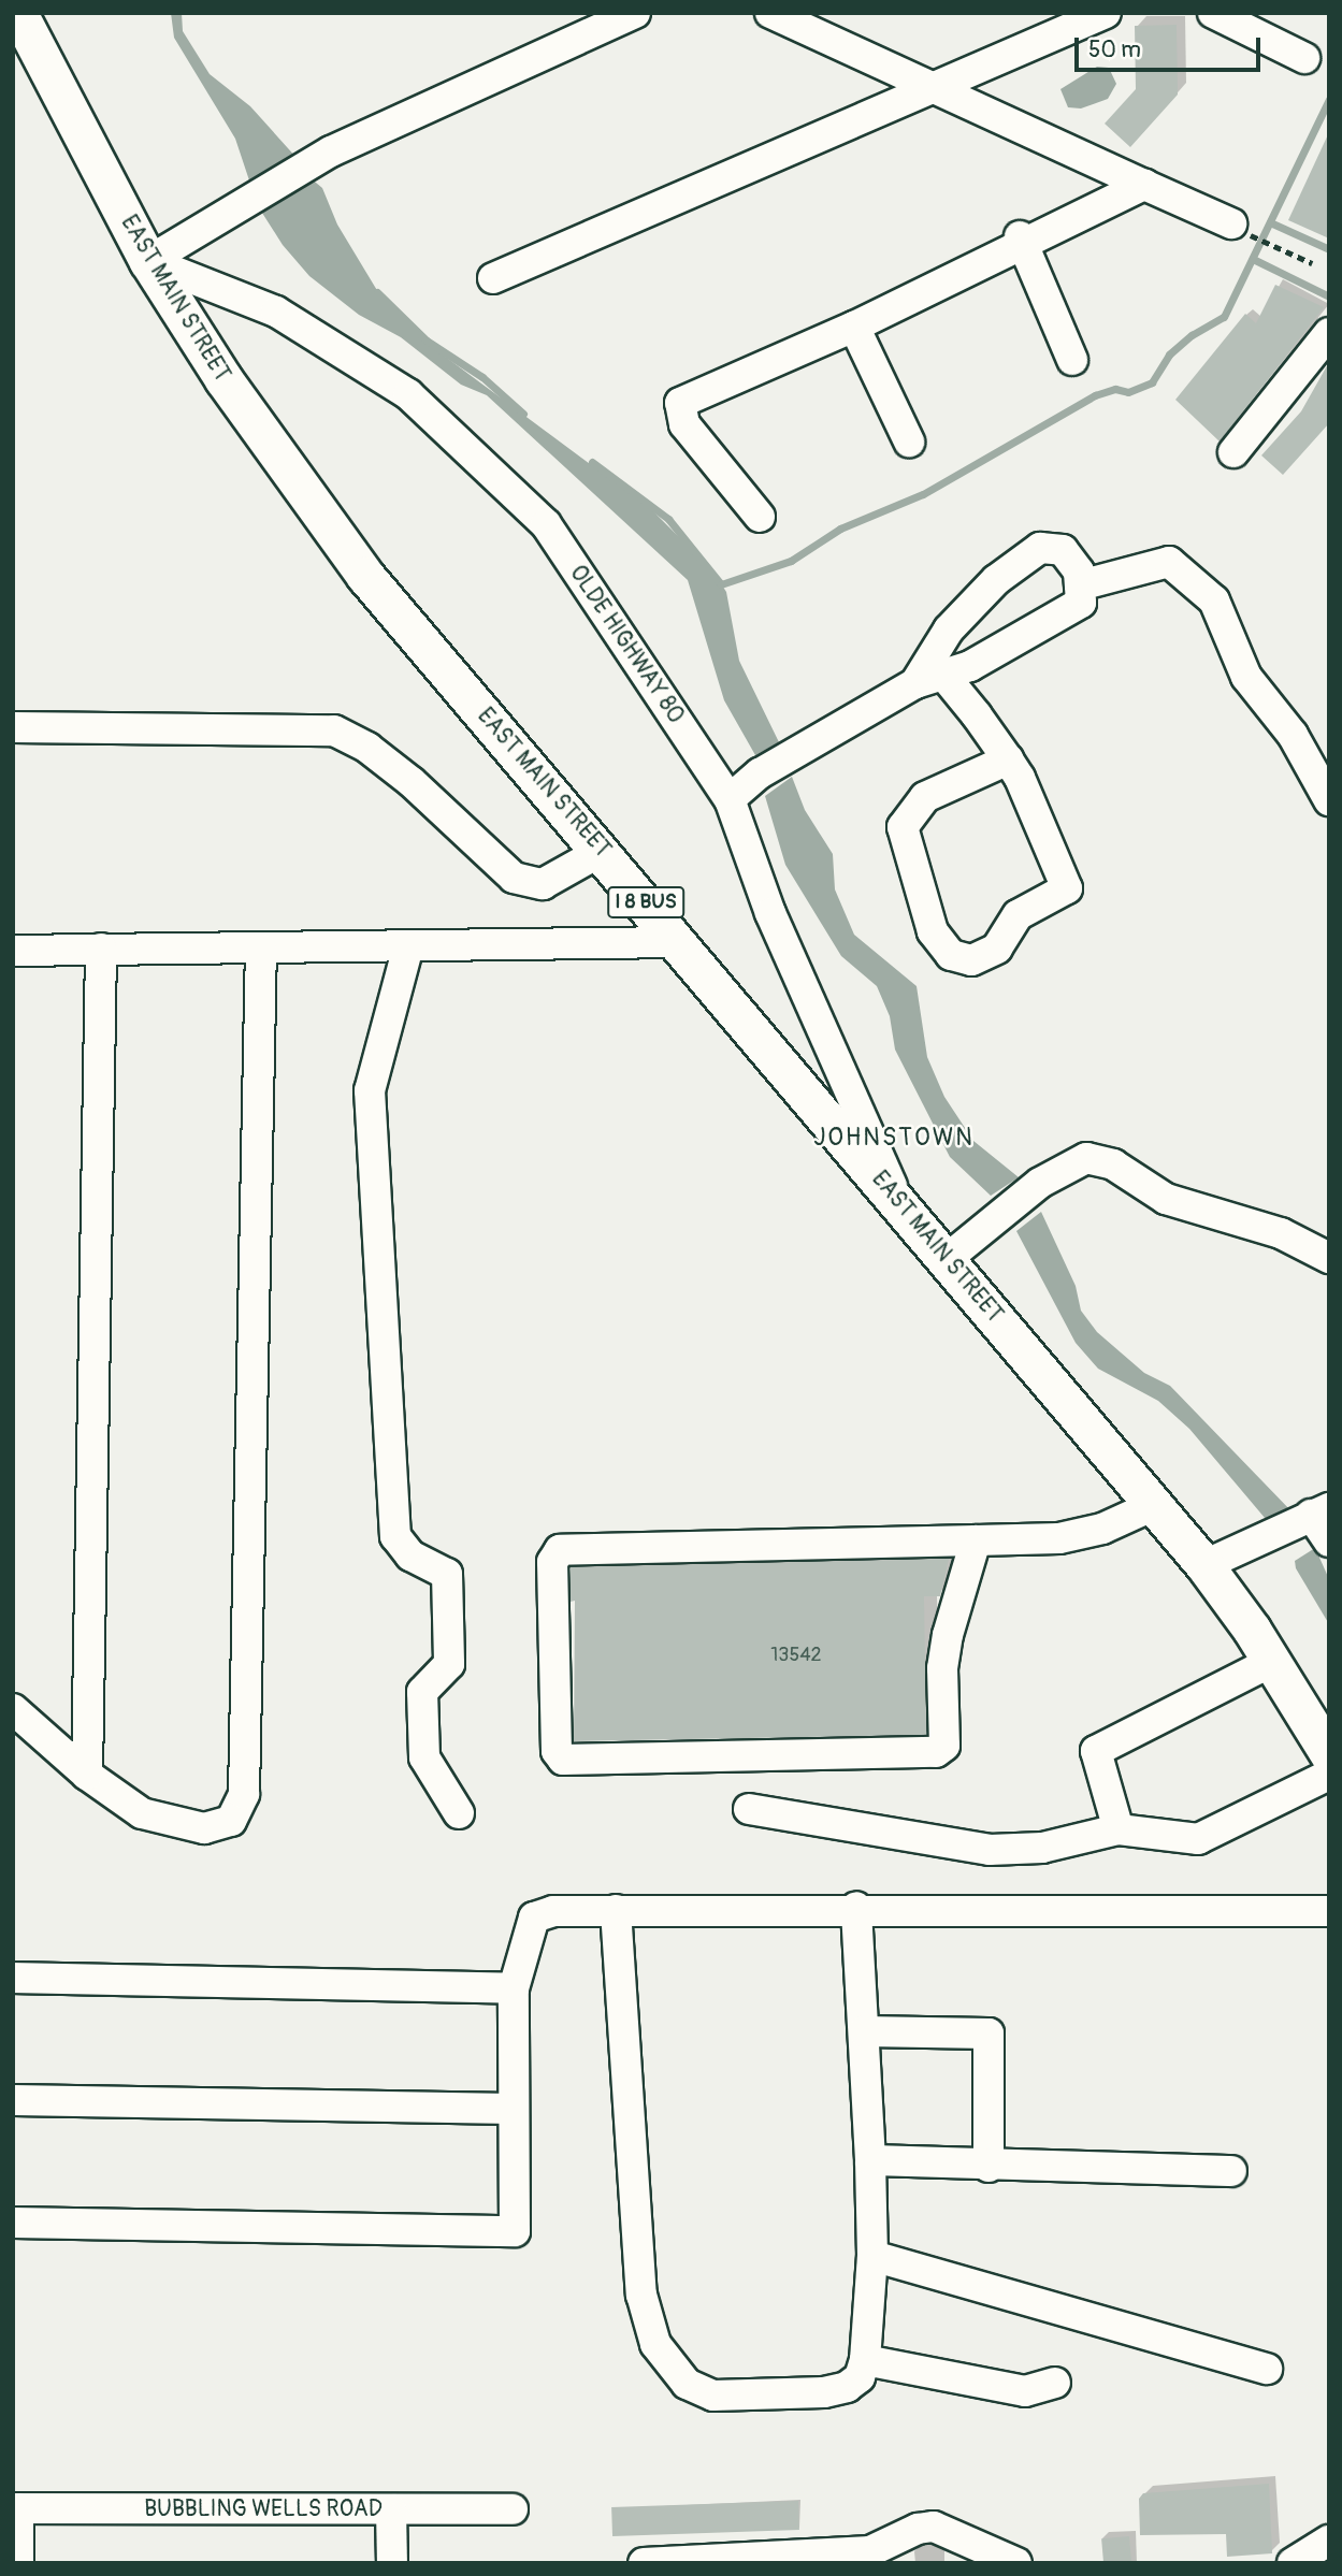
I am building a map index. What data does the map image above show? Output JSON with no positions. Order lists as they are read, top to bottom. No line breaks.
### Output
{"streets":{"main road":["EAST MAIN STREET","I 8 BUS"],"street":["OLDE HIGHWAY 80","BUBBLING WELLS ROAD"]},"crossings":[["EAST MAIN STREET","OLDE HIGHWAY 80"]],"districts":["JOHNSTOWN"],"house_numbers":["13542"],"scale_bar":"50 m"}
